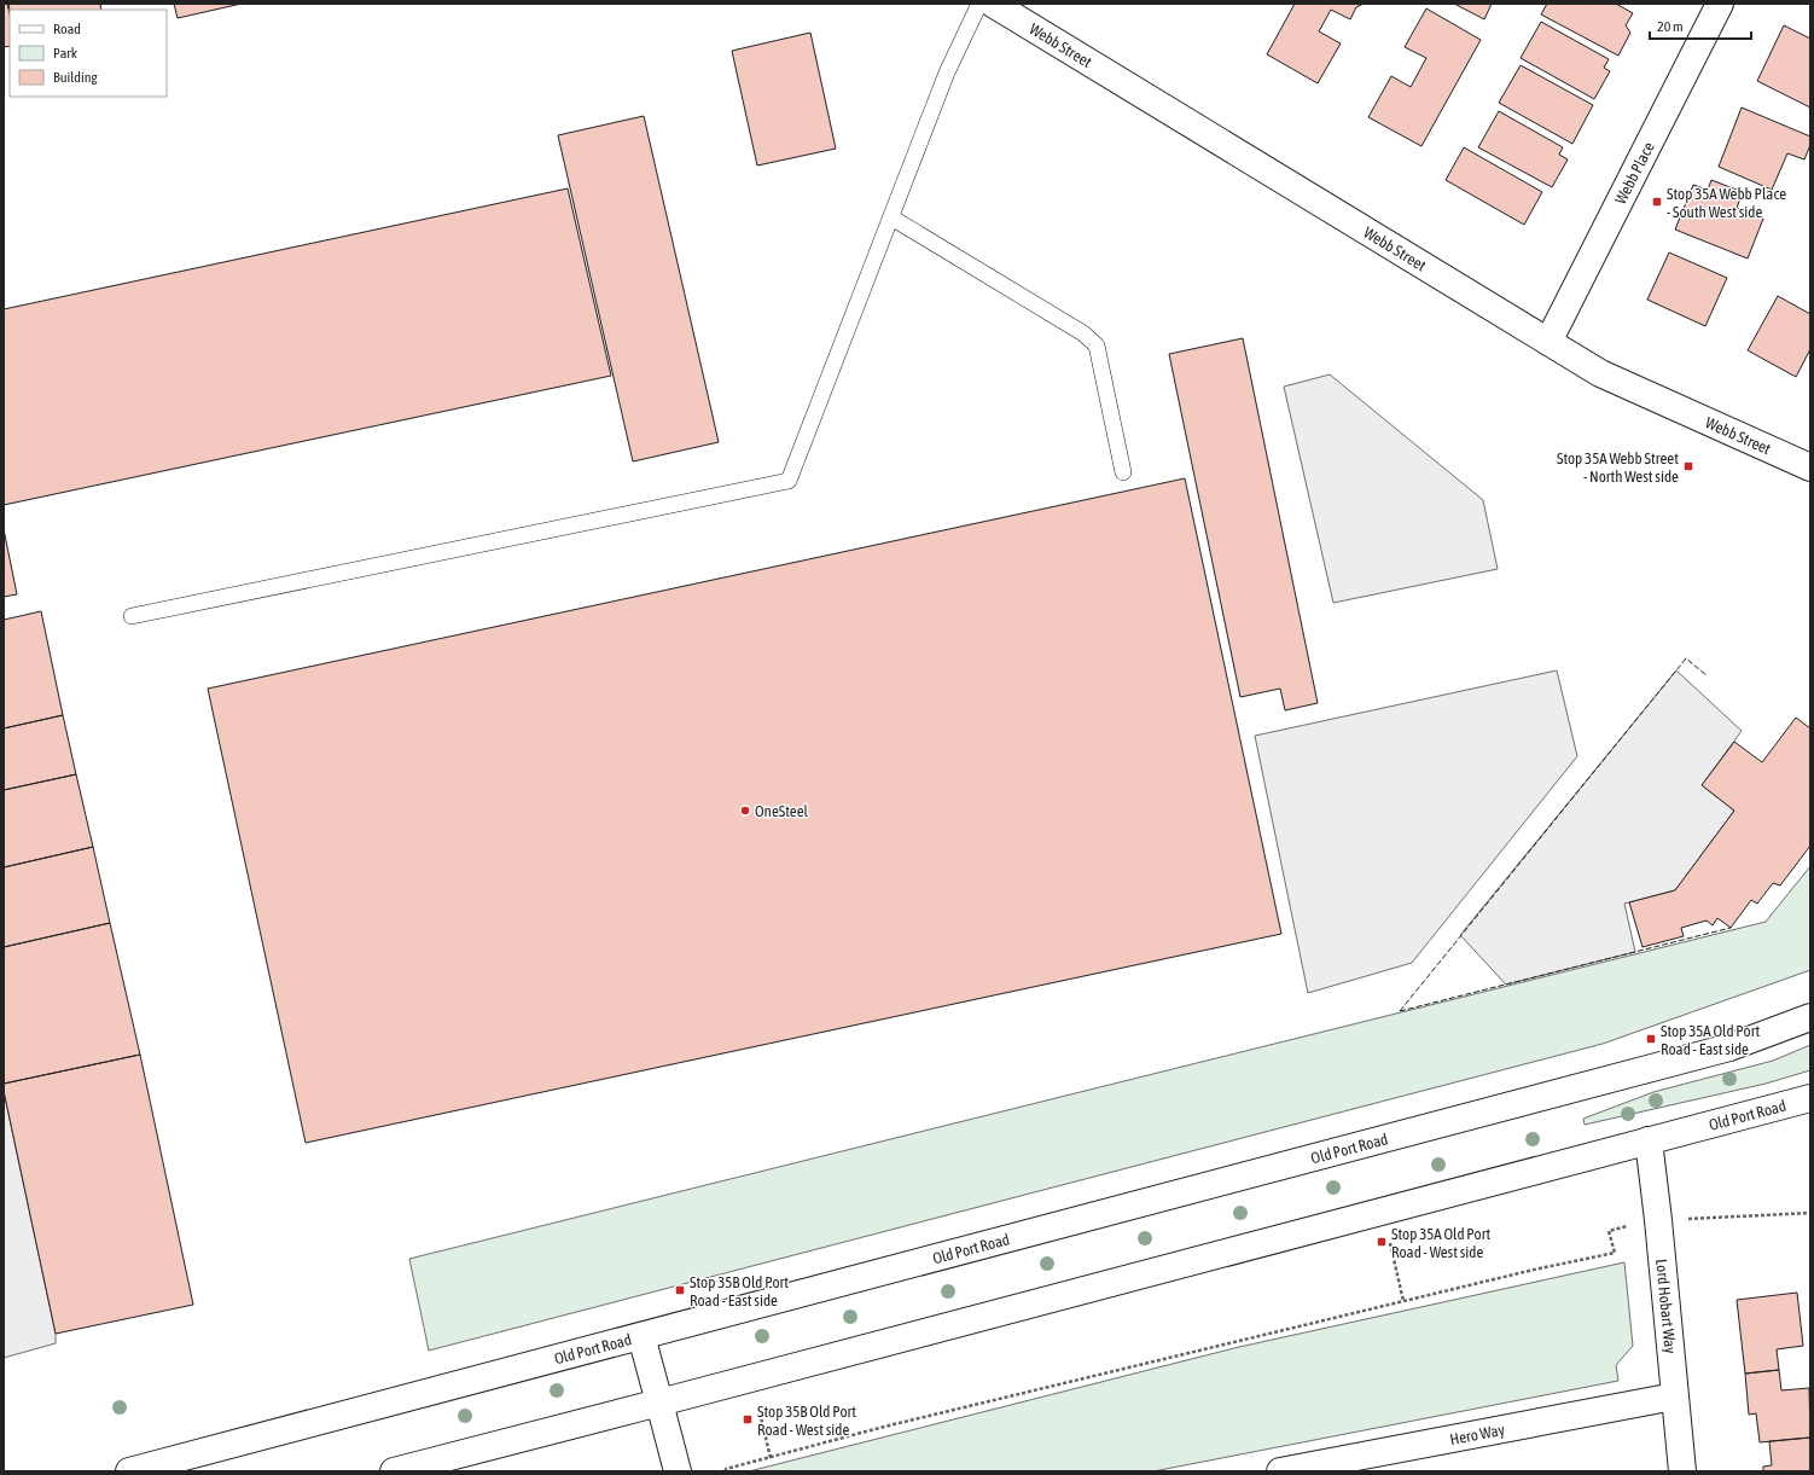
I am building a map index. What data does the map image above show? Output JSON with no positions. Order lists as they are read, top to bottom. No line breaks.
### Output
{"streets":{"main road":["Webb Street","Webb Place","Old Port Road","Lord Hobart Way","Hero Way"]},"crossings":[["Webb Street","Webb Place"],["Old Port Road","Lord Hobart Way"],["Lord Hobart Way","Hero Way"]],"places":{"transit":["Stop 35A Webb Place - South West side","Stop 35A Webb Street - North West side","Stop 35A Old Port Road - East side","Stop 35A Old Port Road - West side","Stop 35B Old Port Road - East side","Stop 35B Old Port Road - West side"],"other":["OneSteel"]},"legend":["Road","Park","Building"],"scale_bar":"20 m"}
